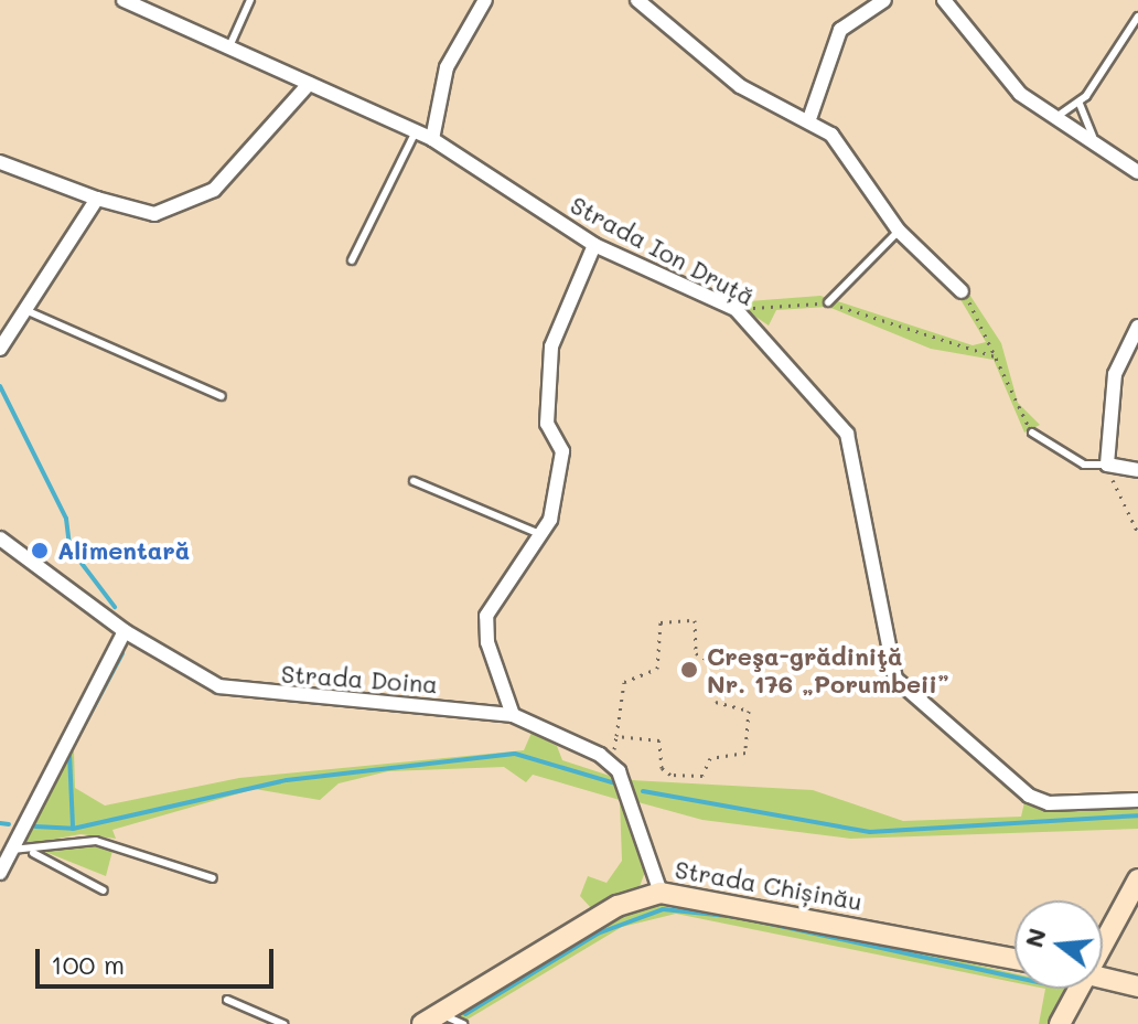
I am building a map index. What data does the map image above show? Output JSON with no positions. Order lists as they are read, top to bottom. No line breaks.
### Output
{"streets":{"street":["Strada Ion Druță","Strada Doina","Strada Chișinău"]},"places":["Alimentară","Creşa-grădiniţă Nr. 176 „Porumbeii”"],"scale_bar":"100 m","north":"left"}
